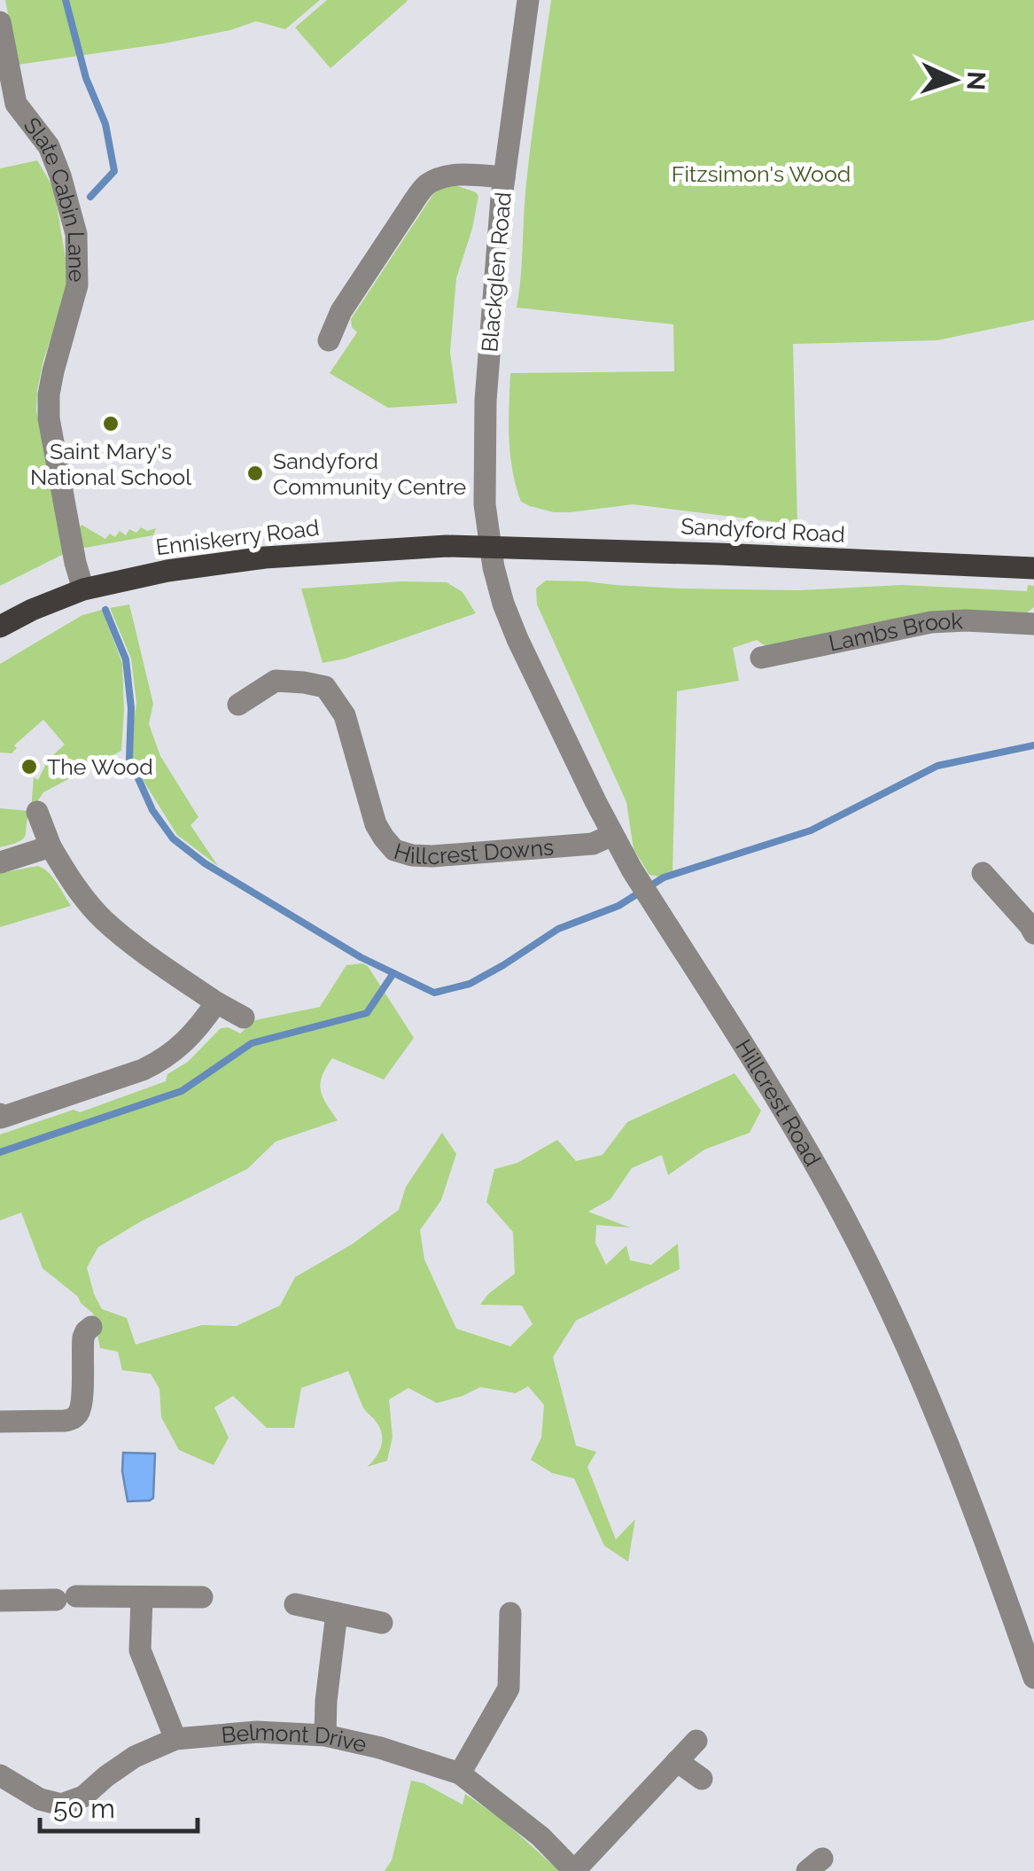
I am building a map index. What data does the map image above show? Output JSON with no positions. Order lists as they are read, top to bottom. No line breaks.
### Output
{"streets":{"main road":["Sandyford Road","Enniskerry Road"],"street":["Slate Cabin Lane","Blackglen Road","Lambs Brook","Hillcrest Downs","Hillcrest Road","Belmont Drive"]},"crossings":[["Slate Cabin Lane","Enniskerry Road"],["Blackglen Road","Sandyford Road"],["Blackglen Road","Enniskerry Road"],["Blackglen Road","Hillcrest Road"],["Sandyford Road","Enniskerry Road"],["Sandyford Road","Hillcrest Road"],["Enniskerry Road","Hillcrest Road"],["Hillcrest Downs","Hillcrest Road"]],"parks":["Fitzsimon's Wood"],"places":["Saint Mary's National School","Sandyford Community Centre","The Wood"],"scale_bar":"50 m","north":"right"}
